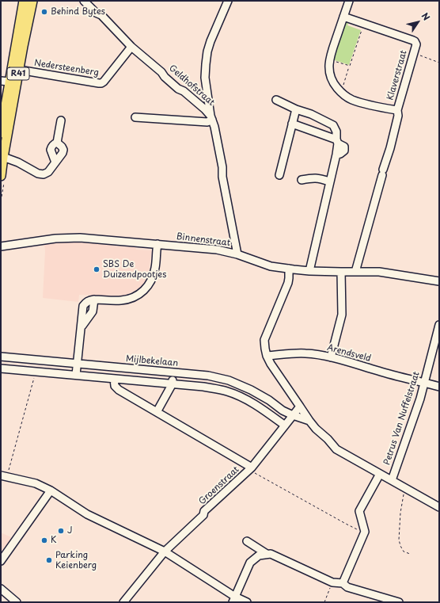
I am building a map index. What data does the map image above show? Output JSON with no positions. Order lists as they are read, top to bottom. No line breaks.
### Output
{"streets":{"main road":["R41"],"street":["Nedersteenberg","Klaverstraat","Geldhofstraat","Binnenstraat","Arendsveld","Mijlbekelaan","Petrus Van Nuffelstraat","Groenstraat"]},"crossings":[["Nedersteenberg","R41"],["Nedersteenberg","Geldhofstraat"],["Klaverstraat","Binnenstraat"],["Geldhofstraat","Binnenstraat"],["Arendsveld","Petrus Van Nuffelstraat"],["Mijlbekelaan","Groenstraat"]],"places":["Behind Bytes","SBS De Duizendpootjes","J","K","Parking Keienberg"],"north":"top right"}
